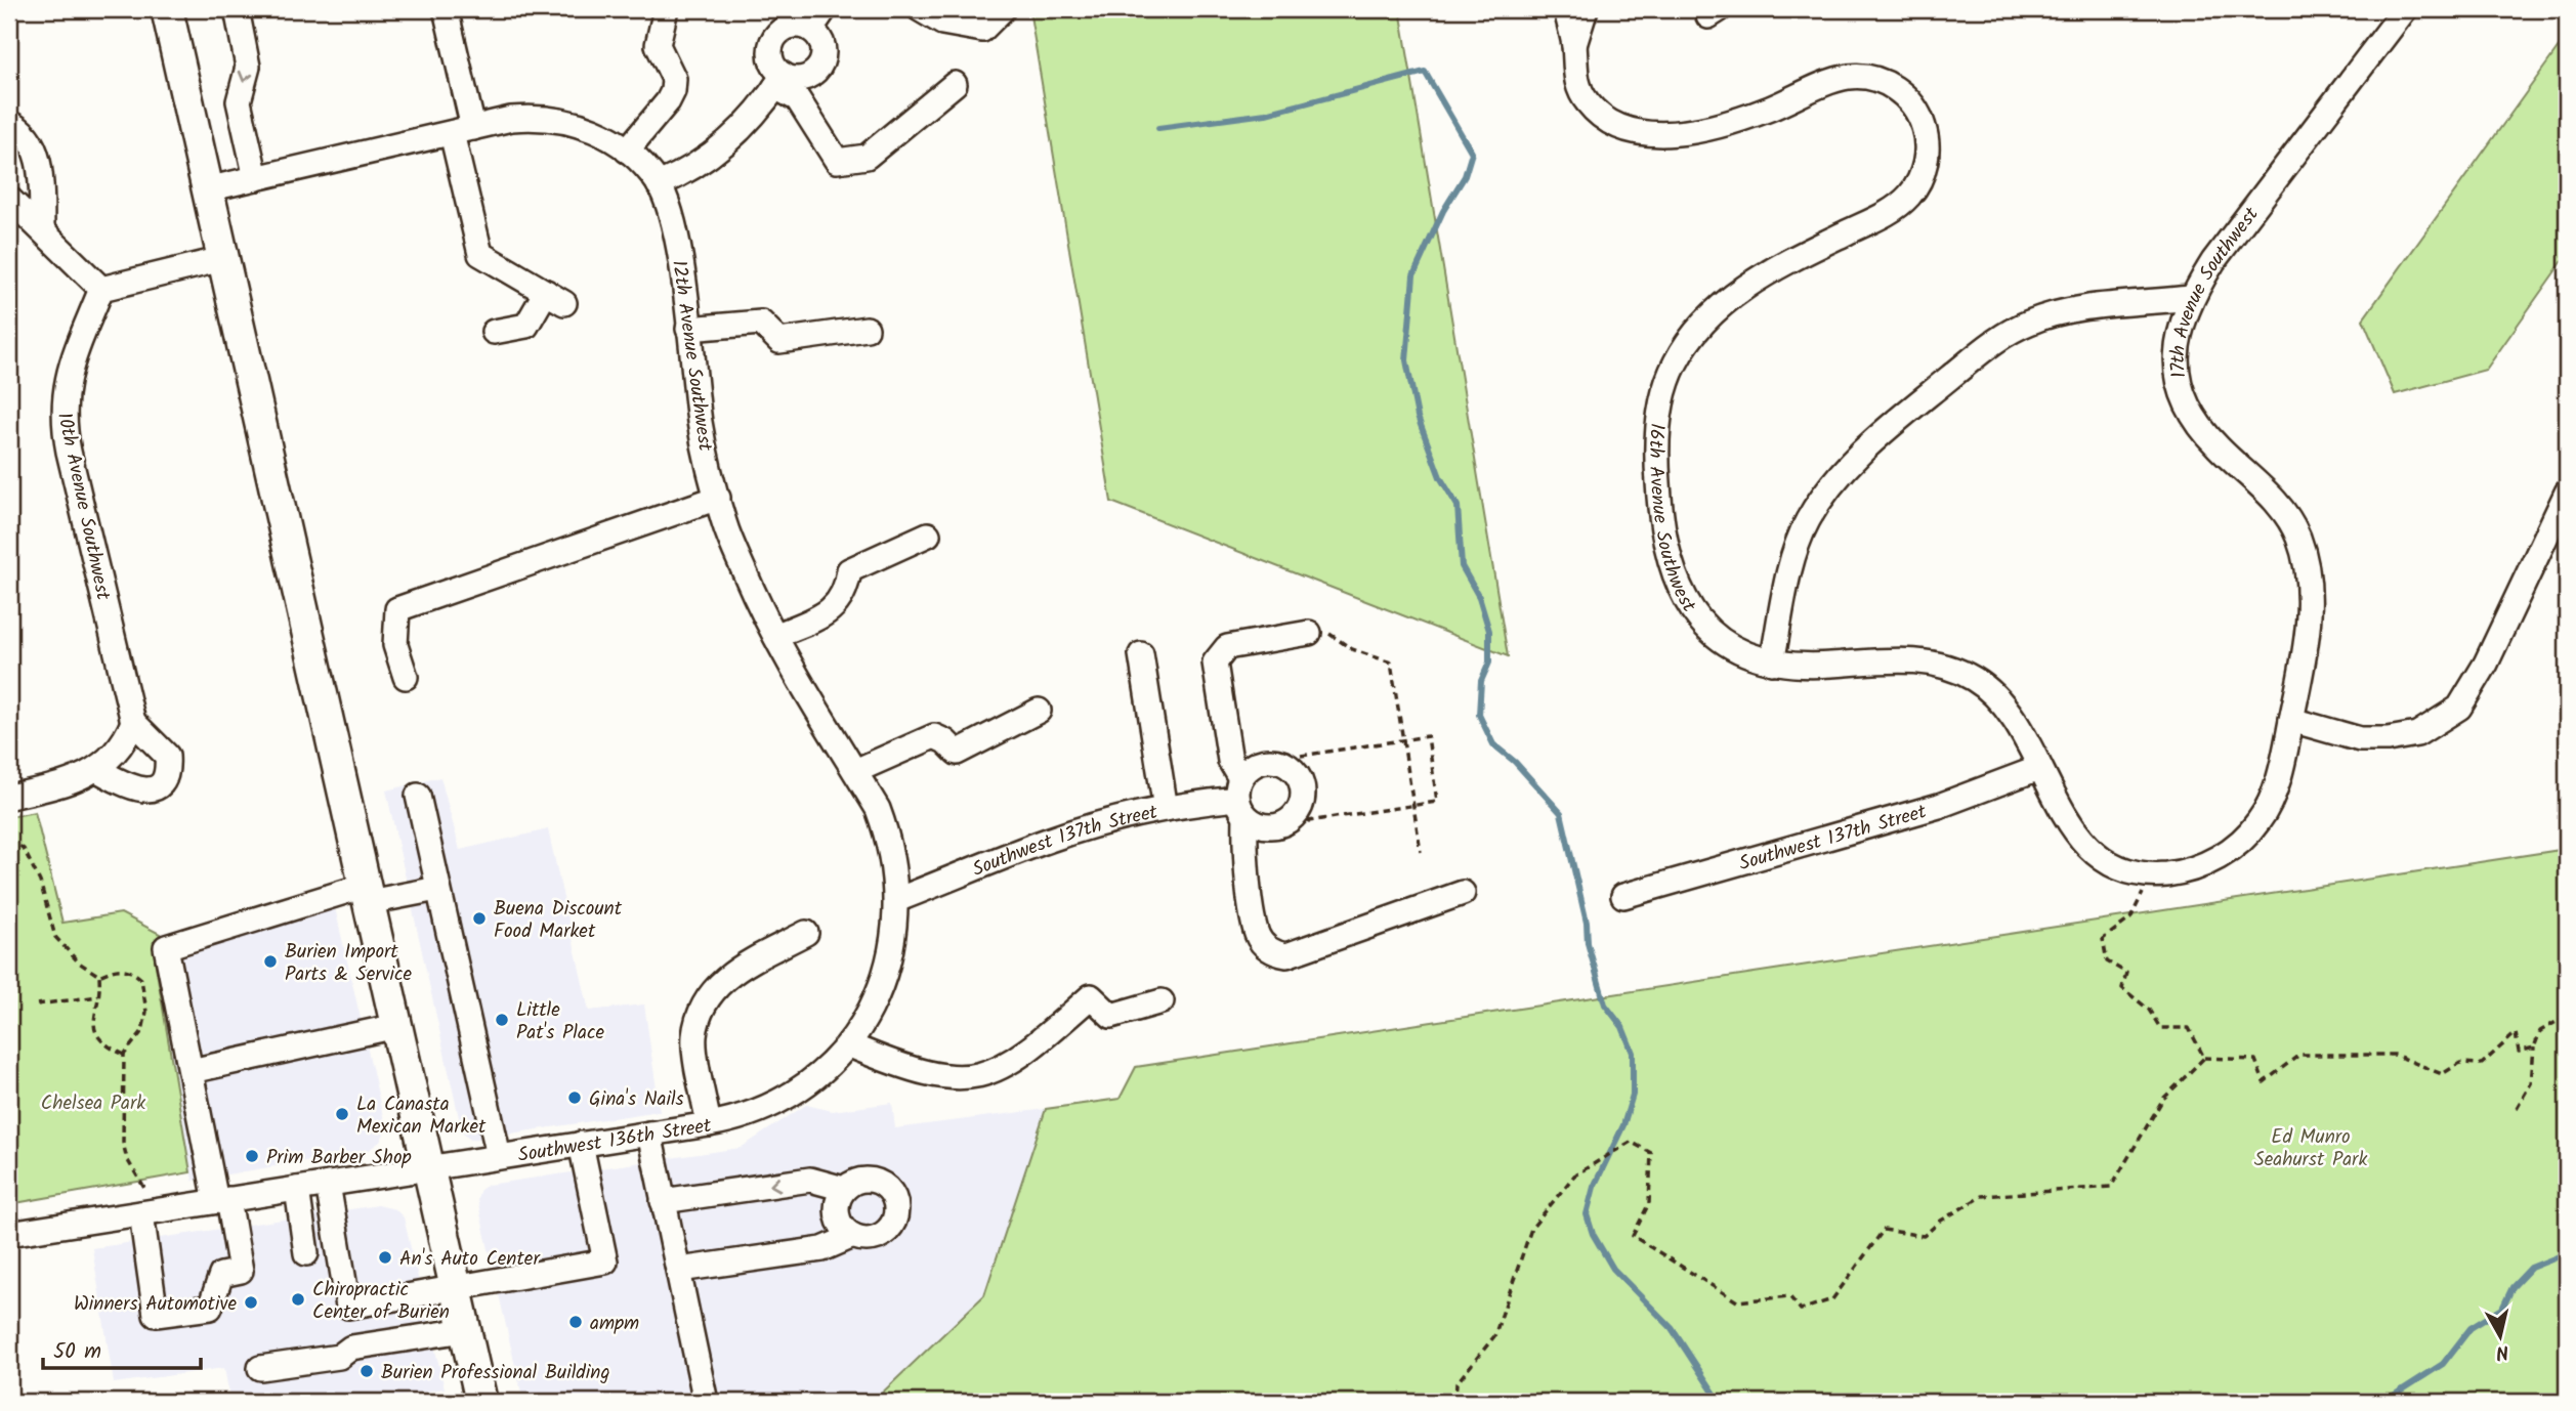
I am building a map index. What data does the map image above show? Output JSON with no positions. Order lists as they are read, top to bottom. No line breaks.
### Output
{"streets":{"street":["17th Avenue Southwest","12th Avenue Southwest","10th Avenue Southwest","16th Avenue Southwest","Southwest 137th Street","Southwest 136th Street"]},"crossings":[["17th Avenue Southwest","16th Avenue Southwest"],["12th Avenue Southwest","Southwest 137th Street"],["12th Avenue Southwest","Southwest 136th Street"],["16th Avenue Southwest","Southwest 137th Street"]],"parks":["Chelsea Park","Ed Munro Seahurst Park"],"places":["Buena Discount Food Market","Burien Import Parts & Service","Little Pat's Place","Gina's Nails","La Canasta Mexican Market","Prim Barber Shop","An's Auto Center","Chiropractic Center of Burien","Winners Automotive","ampm","Burien Professional Building"],"scale_bar":"50 m","north":"bottom"}
